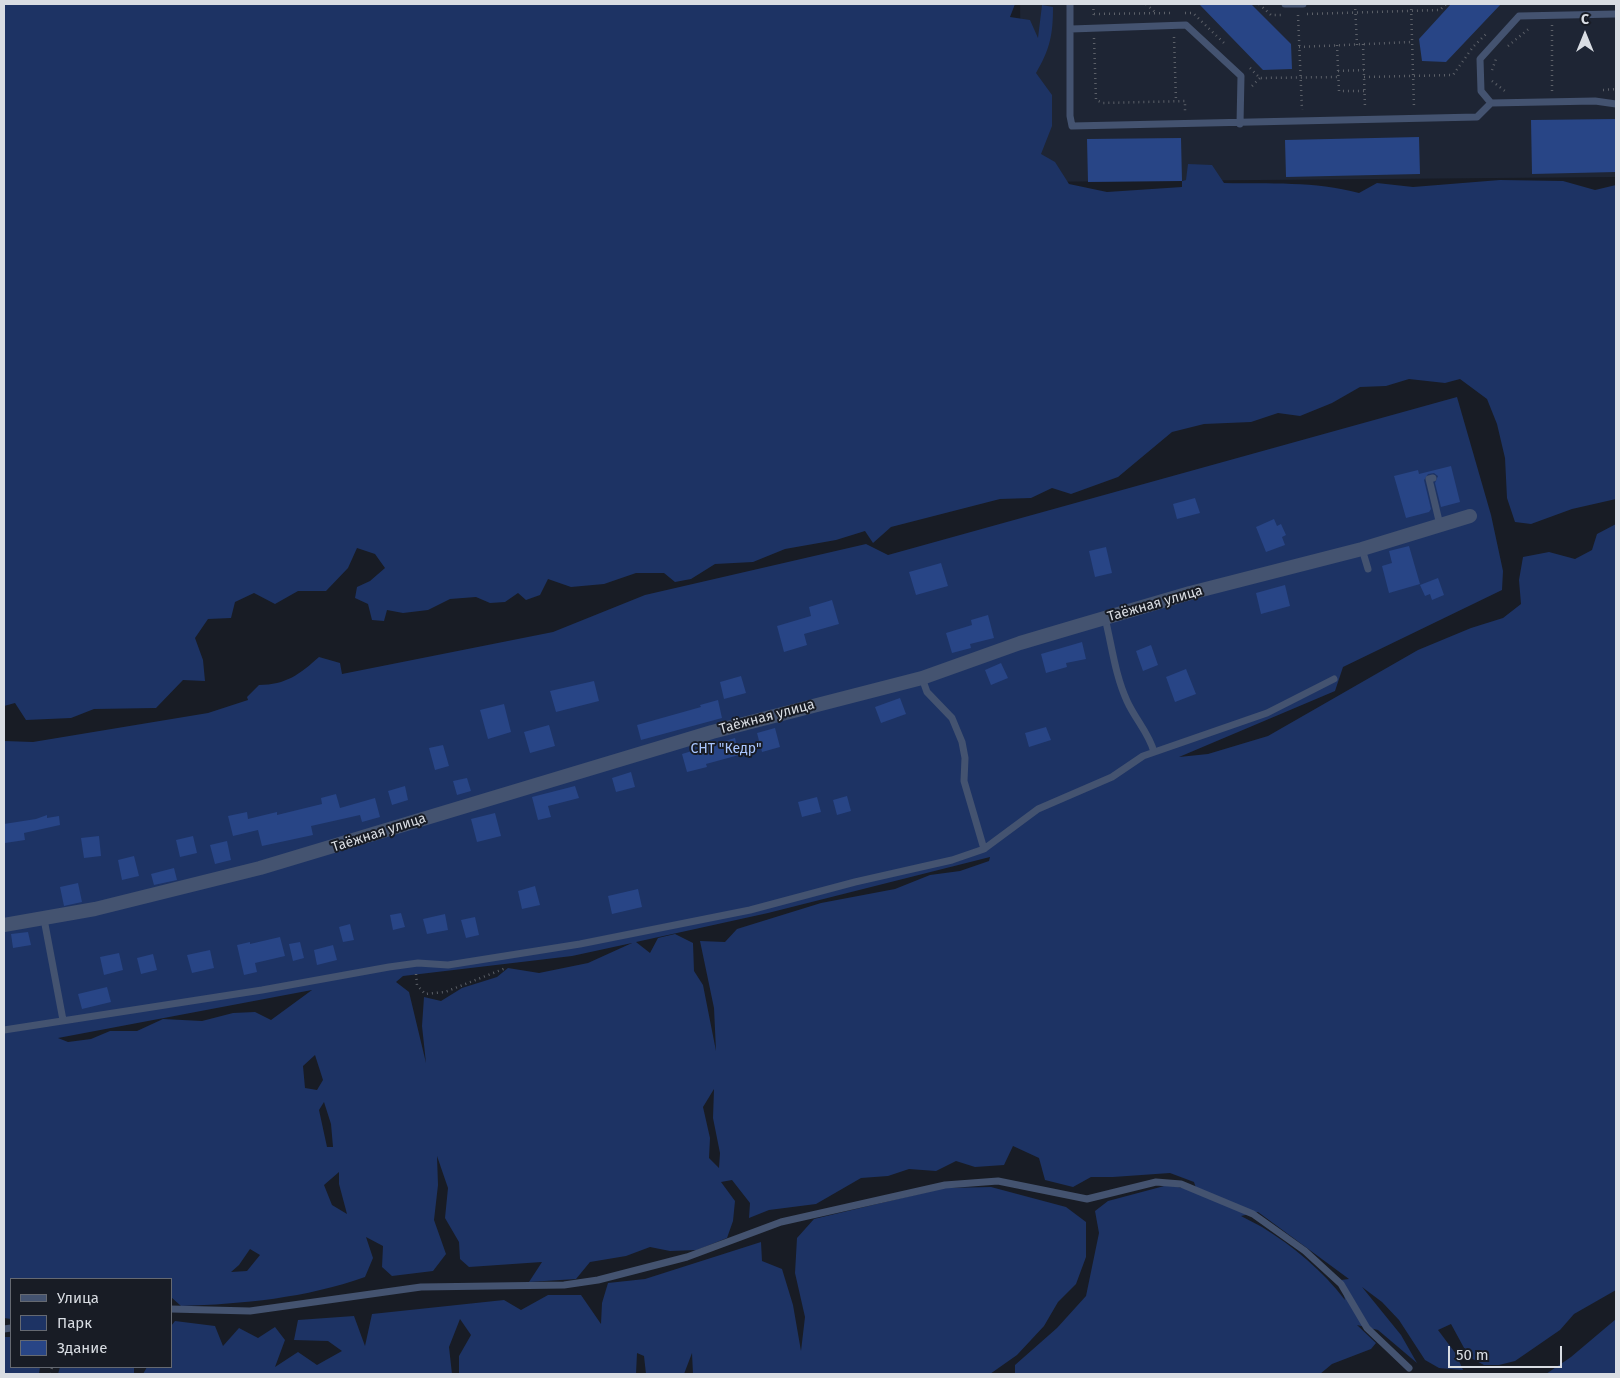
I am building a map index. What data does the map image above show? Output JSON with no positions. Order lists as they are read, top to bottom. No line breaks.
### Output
{"streets":{"street":["Таёжная улица"]},"parks":["СНТ \"Кедр\""],"legend":["Улица","Парк","Здание"],"scale_bar":"50 m","north":"top"}
